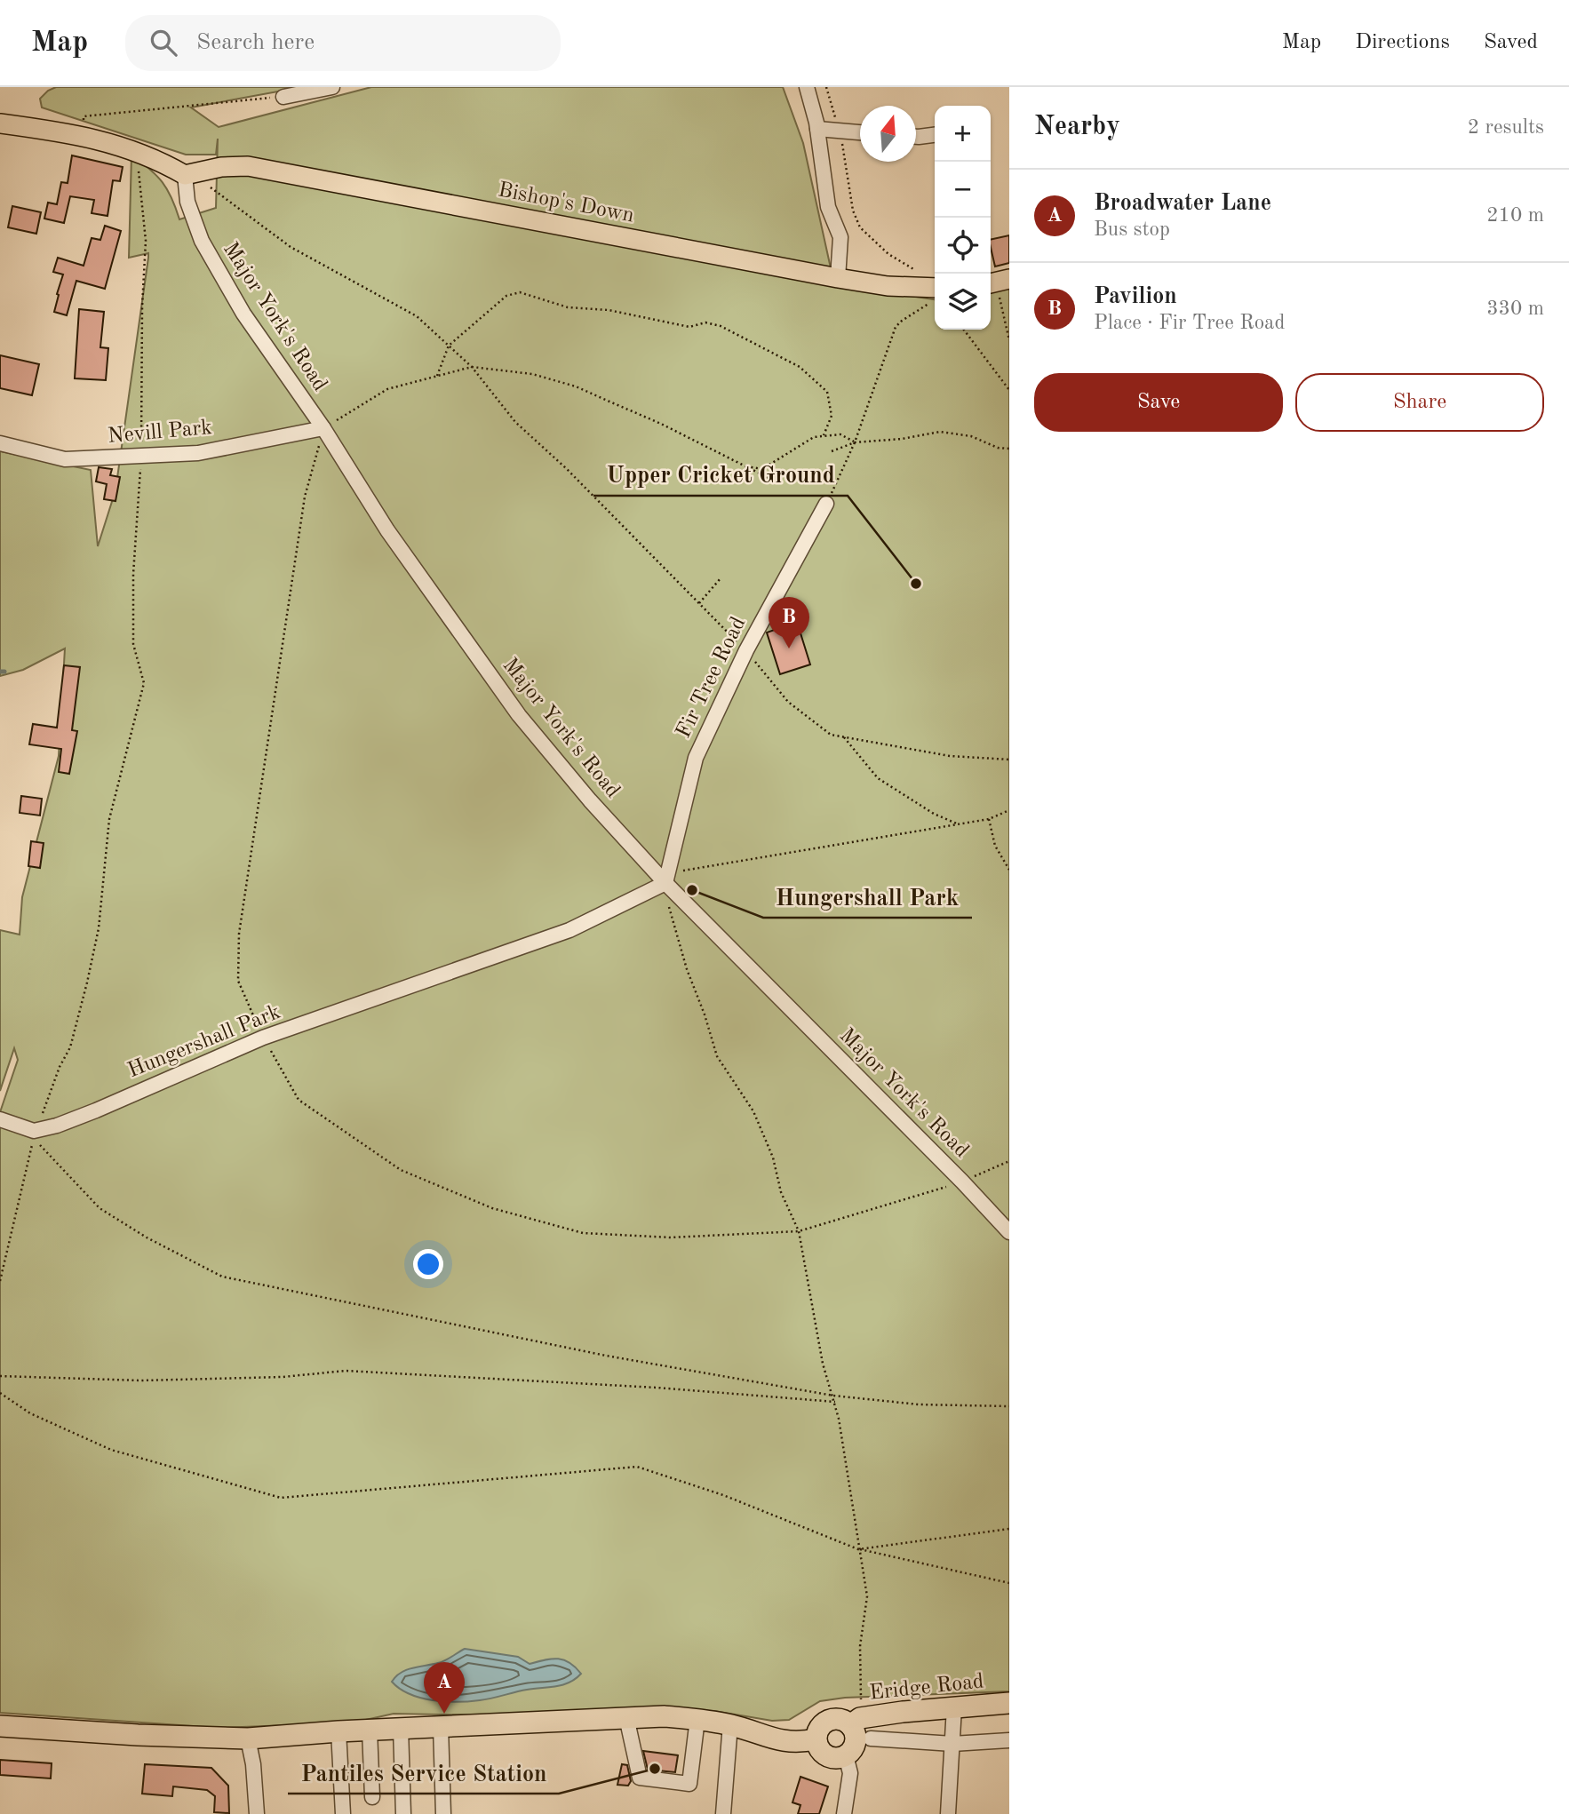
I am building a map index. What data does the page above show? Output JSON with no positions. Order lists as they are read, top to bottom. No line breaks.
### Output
{"streets":{"highway":["Eridge Road"],"main road":["Bishop's Down"],"street":["Major York's Road","Nevill Park","Fir Tree Road","Hungershall Park"]},"crossings":[["Bishop's Down","Major York's Road"],["Major York's Road","Nevill Park"],["Major York's Road","Fir Tree Road"],["Major York's Road","Hungershall Park"],["Fir Tree Road","Hungershall Park"]],"places":["Upper Cricket Ground","Hungershall Park","Pantiles Service Station"],"north":"top","page":{"header":"Map","search":"Search here","nav":["Map","Directions","Saved"],"heading":["Nearby","2 results"],"map_buttons":["+","−"],"list":[{"mark":"A","name":"Broadwater Lane","note":"Bus stop","value":"210 m"},{"mark":"B","name":"Pavilion","note":"Place · Fir Tree Road","value":"330 m"}],"buttons":["Save","Share"],"pins":["B","A"]}}
